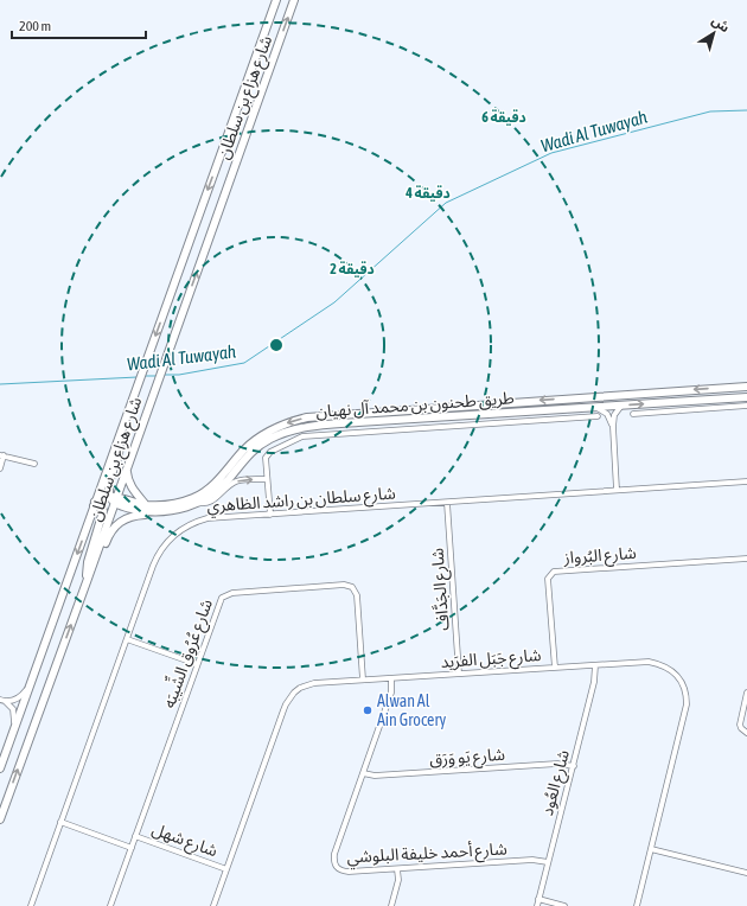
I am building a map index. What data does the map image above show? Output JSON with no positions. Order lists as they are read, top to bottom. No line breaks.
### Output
{"streets":{"main road":["شارع هزاع بن سلطان","طريق طحنون بن محمد آل نهيان"],"street":["شارع سلطان بن راشد الظاهري","شارع البُرواز","شارع الجَدَّاف","شارع عُرُوق الشِّيبَه","شارع جَبَل الفرَيد","شارع يَو وَرَق","شارع العُود","شارع شهل","شارع أحمد خليفة البلوشي"]},"crossings":[["شارع هزاع بن سلطان","طريق طحنون بن محمد آل نهيان"],["شارع سلطان بن راشد الظاهري","شارع الجَدَّاف"],["شارع البُرواز","شارع جَبَل الفرَيد"],["شارع الجَدَّاف","شارع جَبَل الفرَيد"],["شارع عُرُوق الشِّيبَه","شارع جَبَل الفرَيد"],["شارع عُرُوق الشِّيبَه","شارع شهل"],["شارع جَبَل الفرَيد","شارع العُود"],["شارع جَبَل الفرَيد","شارع شهل"],["شارع جَبَل الفرَيد","شارع أحمد خليفة البلوشي"],["شارع يَو وَرَق","شارع العُود"],["شارع يَو وَرَق","شارع أحمد خليفة البلوشي"],["شارع العُود","شارع أحمد خليفة البلوشي"]],"water":["Wadi Al Tuwayah"],"places":["Alwan Al Ain Grocery"],"scale_bar":"200 m","north":"top right","rings":["6 دقيقة","4 دقيقة","2 دقيقة"]}
